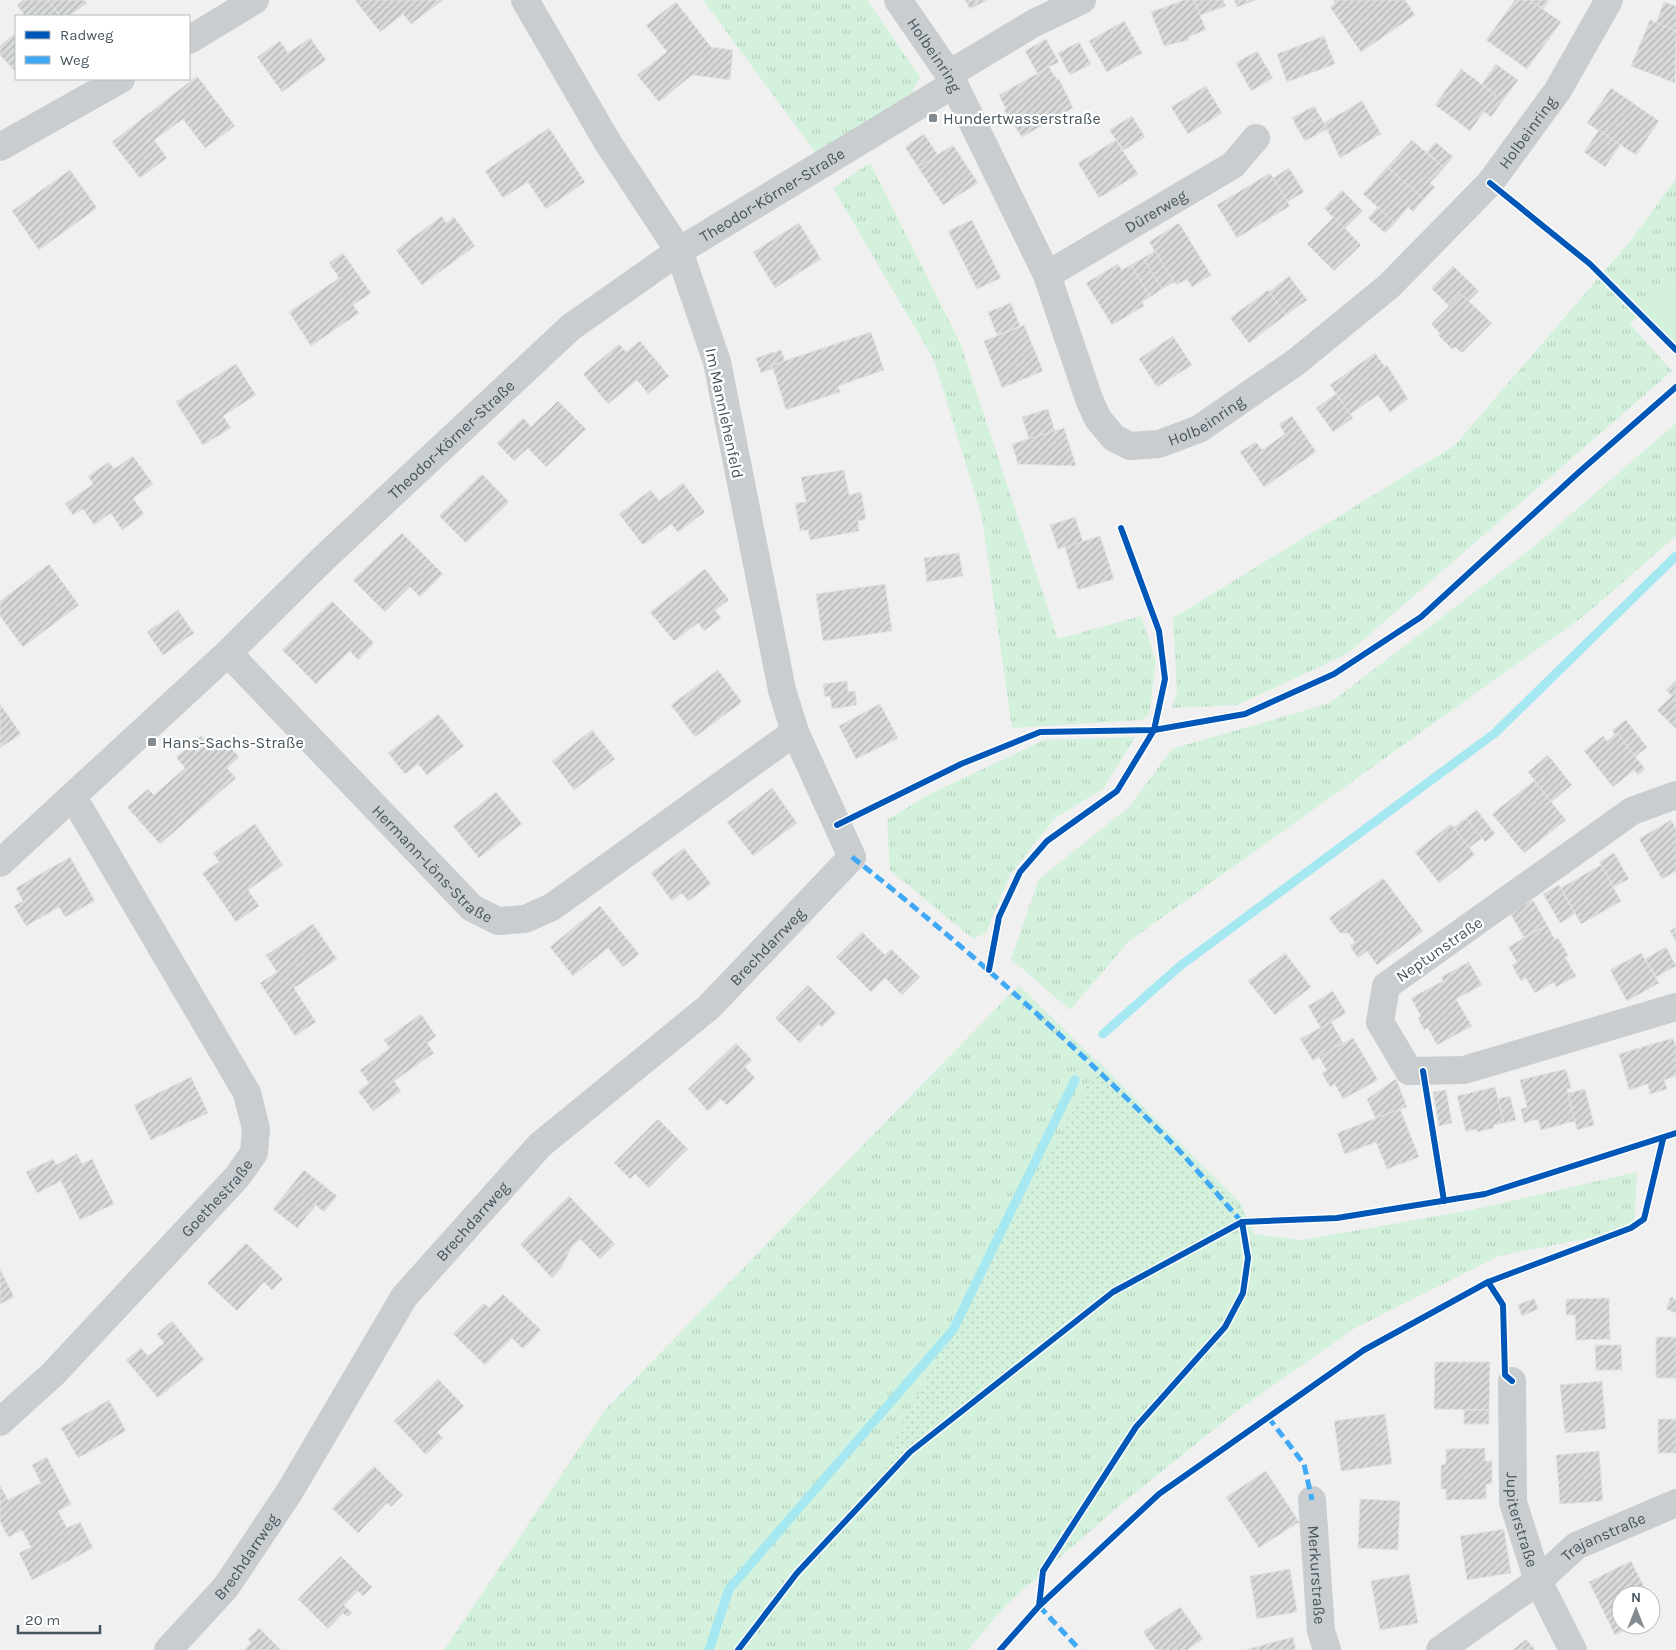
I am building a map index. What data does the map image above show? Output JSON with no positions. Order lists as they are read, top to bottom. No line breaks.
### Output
{"streets":{"street":["Holbeinring","Theodor-Körner-Straße","Dürerweg","Im Mannlehenfeld","Hermann-Löns-Straße","Brechdarrweg","Neptunstraße","Goethestraße","Jupiterstraße","Trajanstraße","Merkurstraße"]},"crossings":[["Holbeinring","Theodor-Körner-Straße"],["Holbeinring","Dürerweg"],["Theodor-Körner-Straße","Im Mannlehenfeld"],["Theodor-Körner-Straße","Hermann-Löns-Straße"],["Theodor-Körner-Straße","Goethestraße"],["Im Mannlehenfeld","Hermann-Löns-Straße"],["Im Mannlehenfeld","Brechdarrweg"],["Jupiterstraße","Trajanstraße"]],"places":{"transit":["Hundertwasserstraße","Hans-Sachs-Straße"]},"legend":["Radweg","Weg"],"scale_bar":"20 m","north":"top"}
